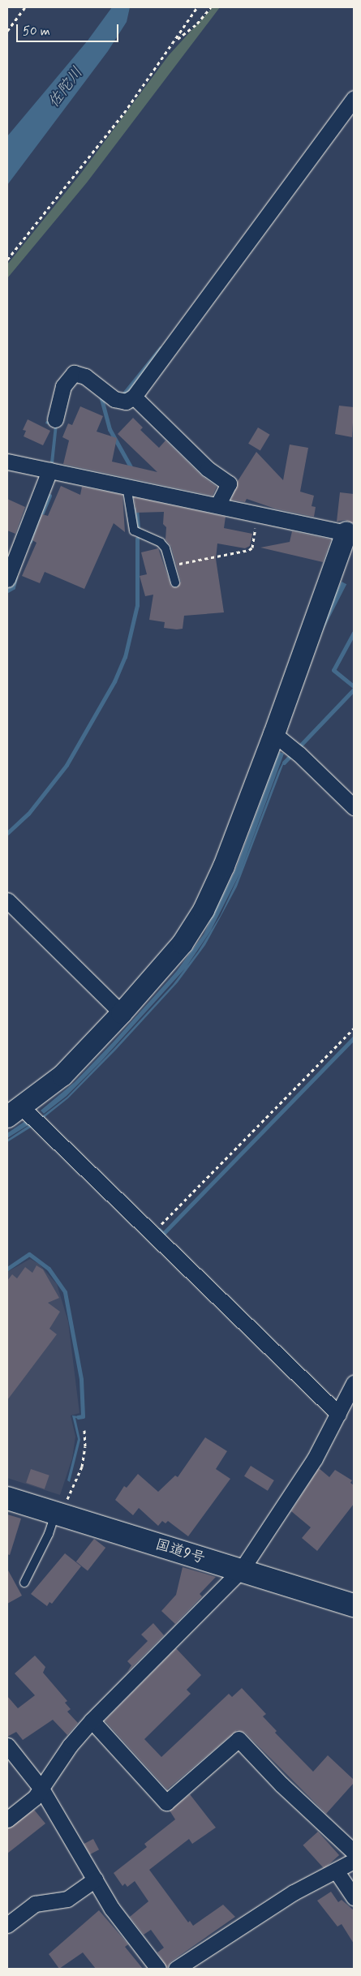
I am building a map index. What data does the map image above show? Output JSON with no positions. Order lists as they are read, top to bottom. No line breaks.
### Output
{"streets":{"highway":["国道9号"]},"water":["佐陀川"],"scale_bar":"50 m"}
